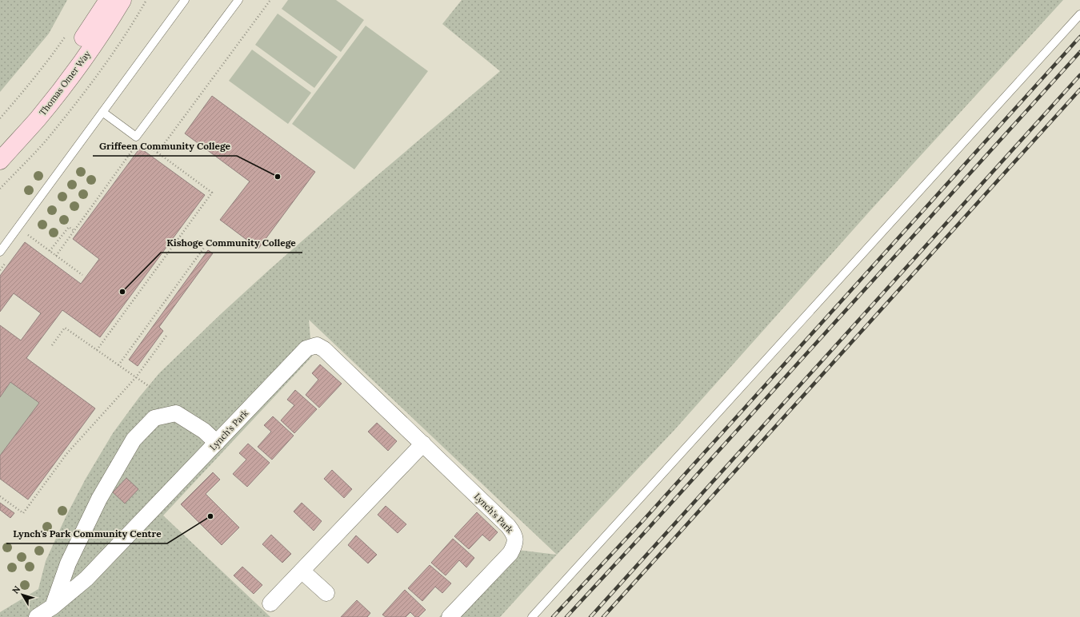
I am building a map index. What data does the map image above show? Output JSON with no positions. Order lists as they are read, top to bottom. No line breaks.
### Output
{"streets":{"street":["Thomas Omer Way","Lynch's Park"]},"places":["Griffeen Community College","Kishoge Community College","Lynch's Park Community Centre"],"north":"top left"}
